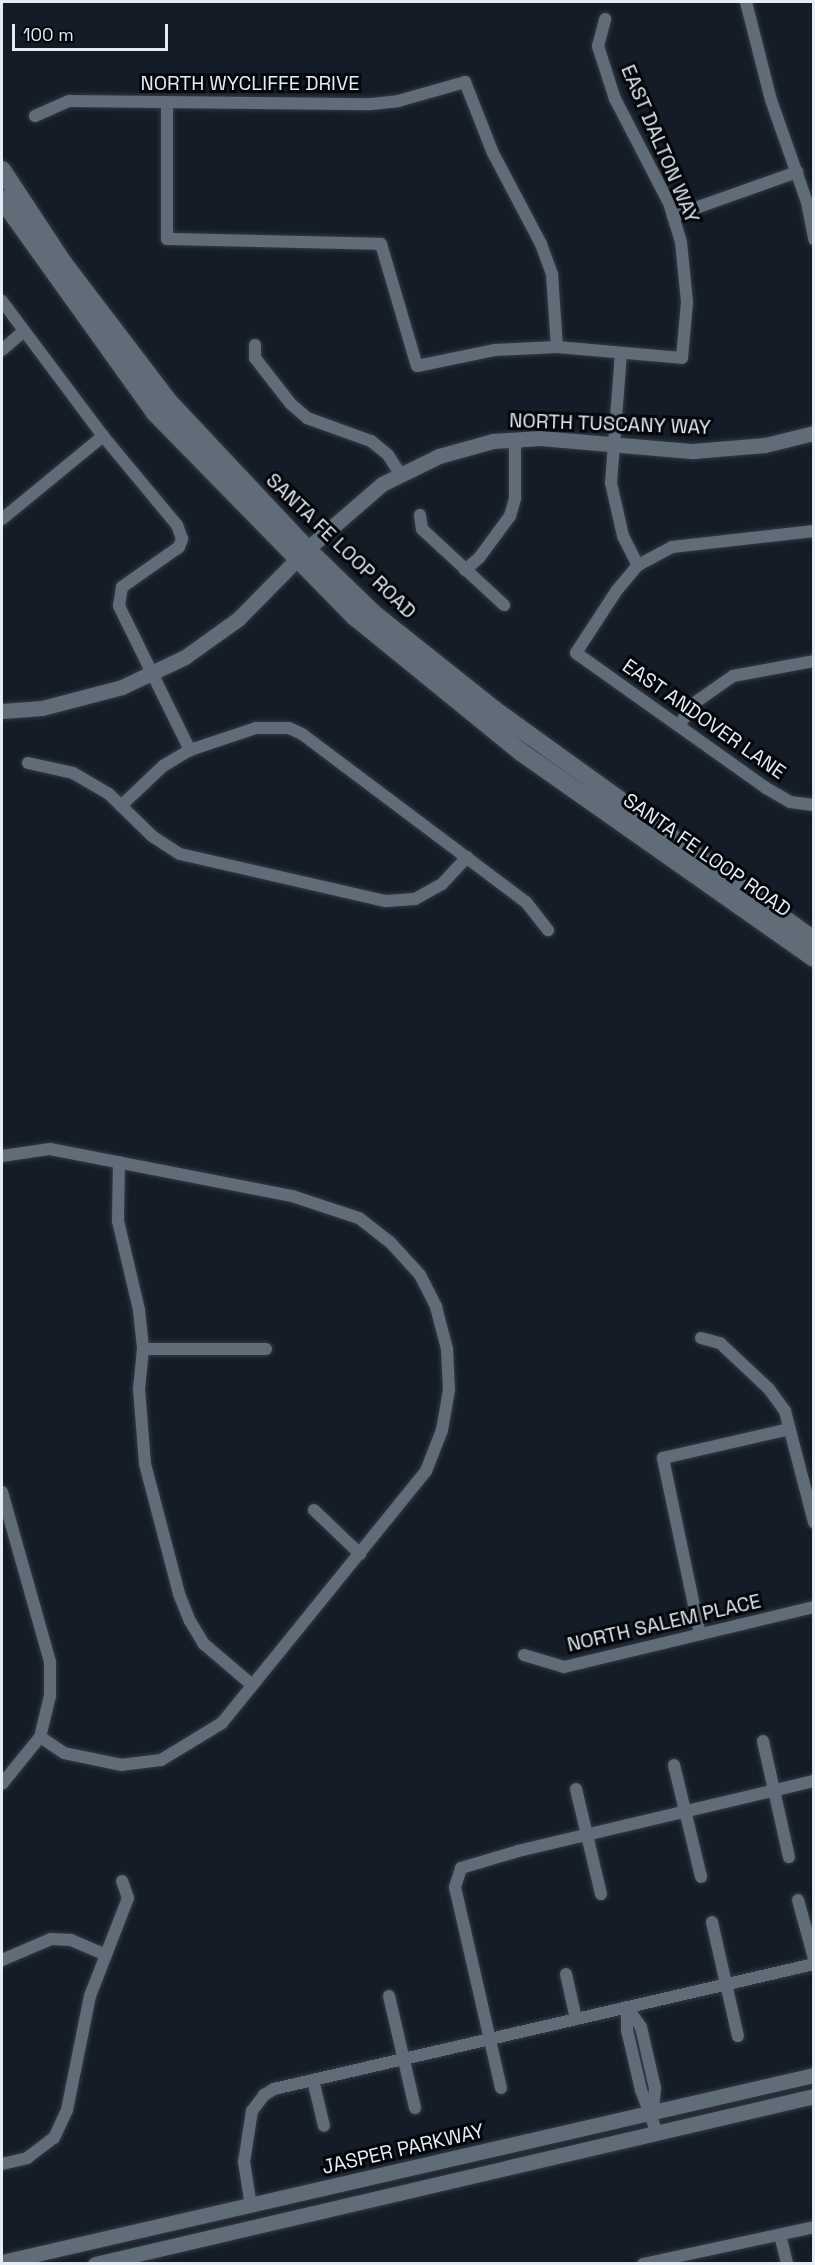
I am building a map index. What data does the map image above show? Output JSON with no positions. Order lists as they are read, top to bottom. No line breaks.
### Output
{"streets":{"main road":["SANTA FE LOOP ROAD"],"street":["NORTH WYCLIFFE DRIVE","EAST DALTON WAY","NORTH TUSCANY WAY","EAST ANDOVER LANE","NORTH SALEM PLACE","JASPER PARKWAY"]},"crossings":[["NORTH TUSCANY WAY","SANTA FE LOOP ROAD"]],"scale_bar":"100 m"}
